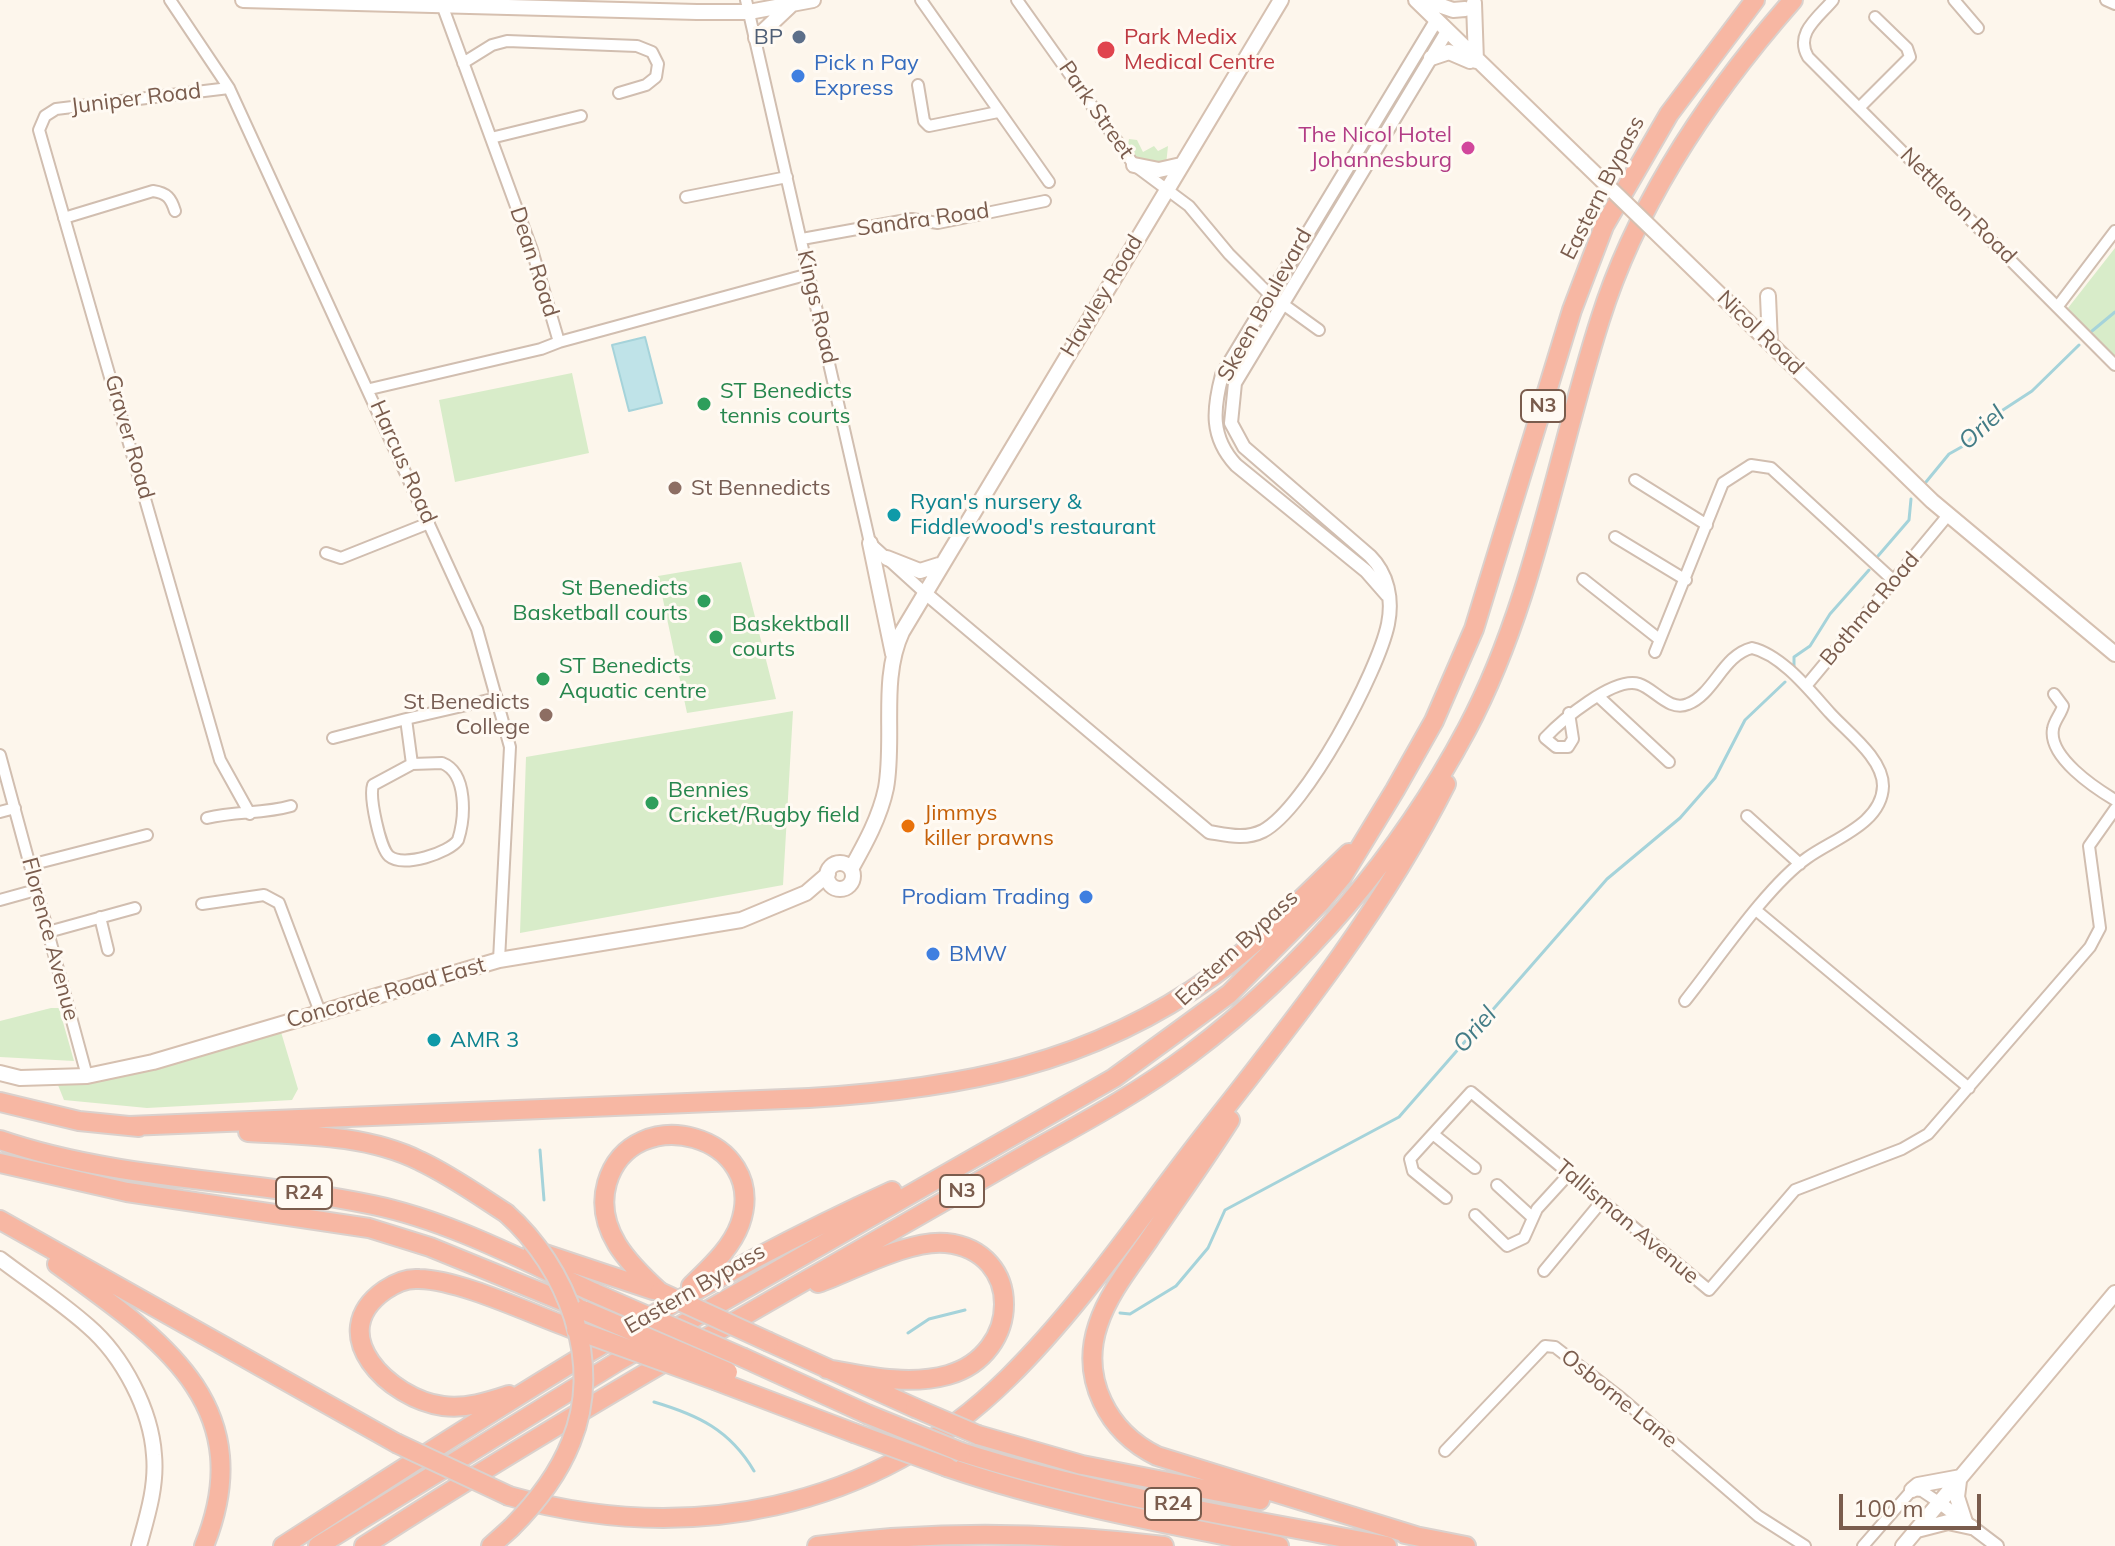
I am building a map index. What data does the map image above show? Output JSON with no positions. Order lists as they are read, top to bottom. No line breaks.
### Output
{"streets":{"highway":["Eastern Bypass","N3","R24"],"main road":["Hawley Road","Nicol Road","Concorde Road East"],"street":["Juniper Road","Park Street","Nettleton Road","Sandra Road","Dean Road","Skeen Boulevard","Kings Road","Graver Road","Harcus Road","Bothma Road","Florence Avenue","Tallisman Avenue","Osborne Lane"]},"crossings":[["Juniper Road","Graver Road"],["Juniper Road","Harcus Road"],["Park Street","Hawley Road"],["Park Street","Skeen Boulevard"],["Sandra Road","Kings Road"],["Dean Road","Harcus Road"],["Hawley Road","Skeen Boulevard"],["Hawley Road","Concorde Road East"],["Skeen Boulevard","Nicol Road"],["Skeen Boulevard","Concorde Road East"],["Nicol Road","Bothma Road"],["Harcus Road","Concorde Road East"],["Florence Avenue","Concorde Road East"]],"water":["Oriel"],"places":["BP","Park Medix Medical Centre","Pick n Pay Express","The Nicol Hotel Johannesburg","ST Benedicts tennis courts","St Bennedicts","Ryan's nursery & Fiddlewood's restaurant","St Benedicts Basketball courts","Baskektball courts","ST Benedicts Aquatic centre","St Benedicts College","Bennies Cricket/Rugby field","Jimmys killer prawns","Prodiam Trading","BMW","AMR 3"],"scale_bar":"100 m"}
